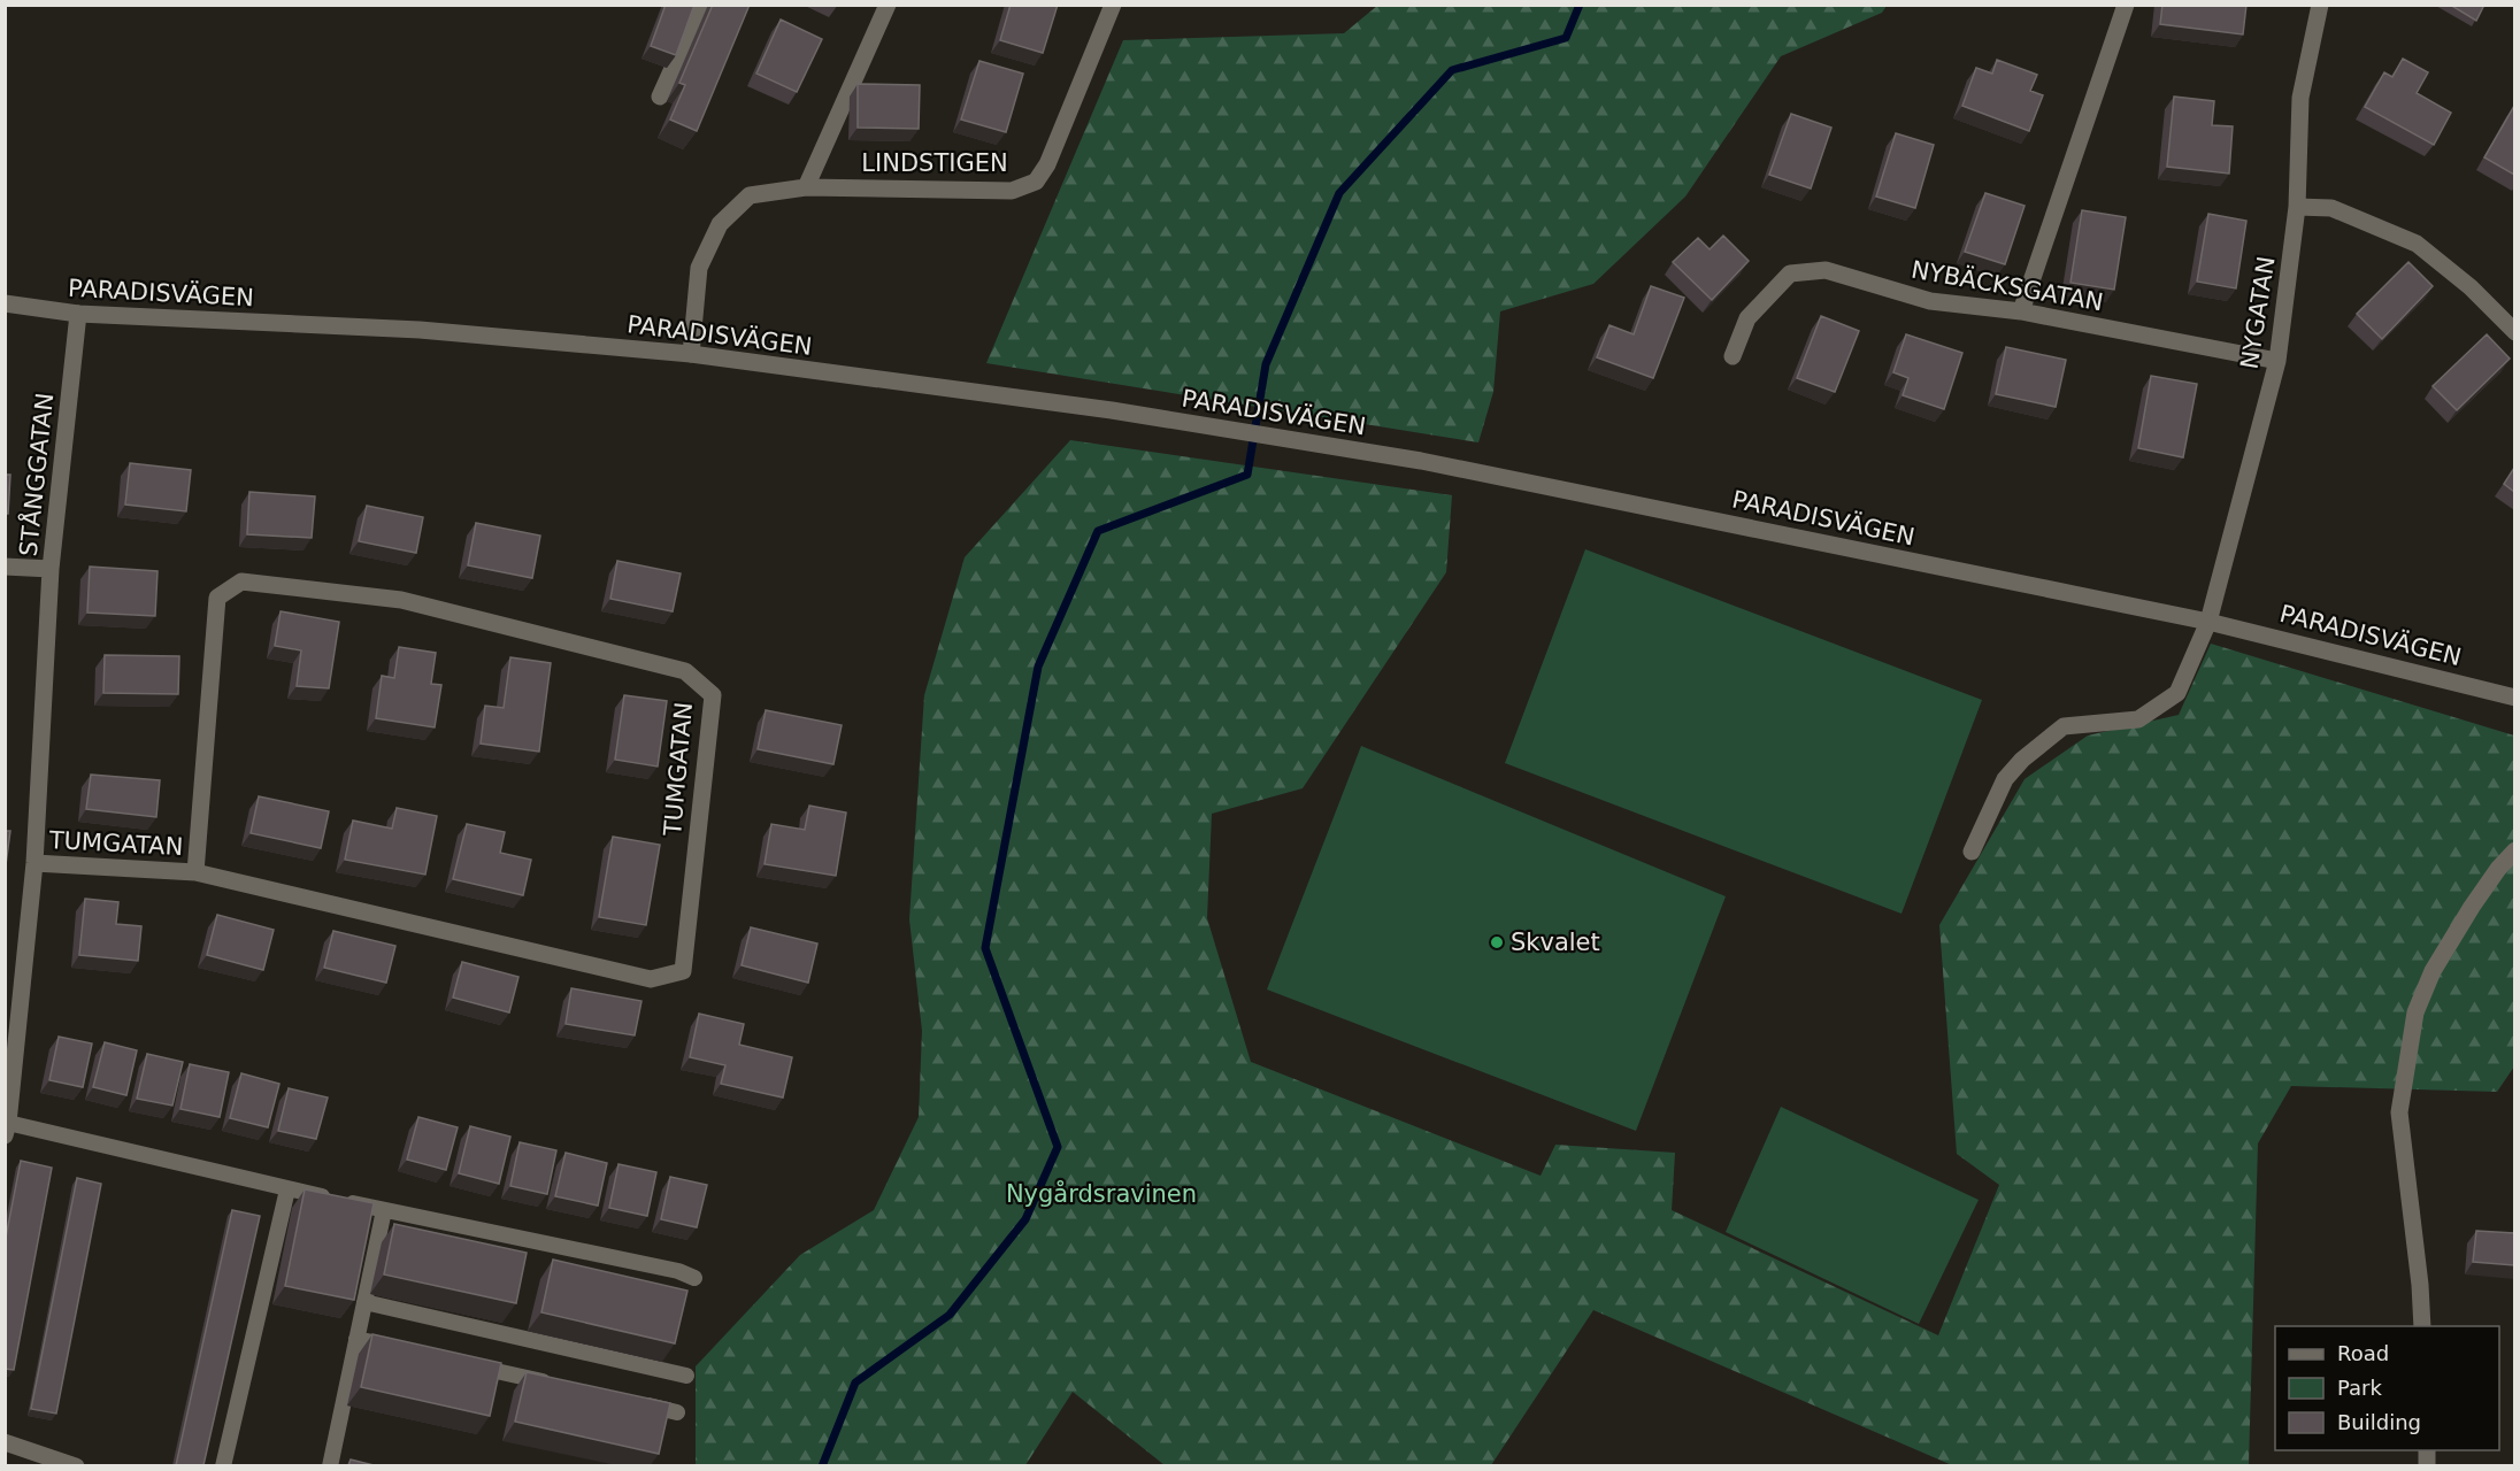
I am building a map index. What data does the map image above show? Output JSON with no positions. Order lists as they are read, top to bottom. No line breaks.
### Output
{"streets":{"street":["LINDSTIGEN","NYBÄCKSGATAN","PARADISVÄGEN","NYGATAN","STÅNGGATAN","TUMGATAN"]},"crossings":[["LINDSTIGEN","PARADISVÄGEN"],["NYBÄCKSGATAN","NYGATAN"],["PARADISVÄGEN","NYGATAN"],["PARADISVÄGEN","STÅNGGATAN"],["STÅNGGATAN","TUMGATAN"]],"parks":["Nygårdsravinen"],"places":["Skvalet"],"legend":["Road","Park","Building"]}
